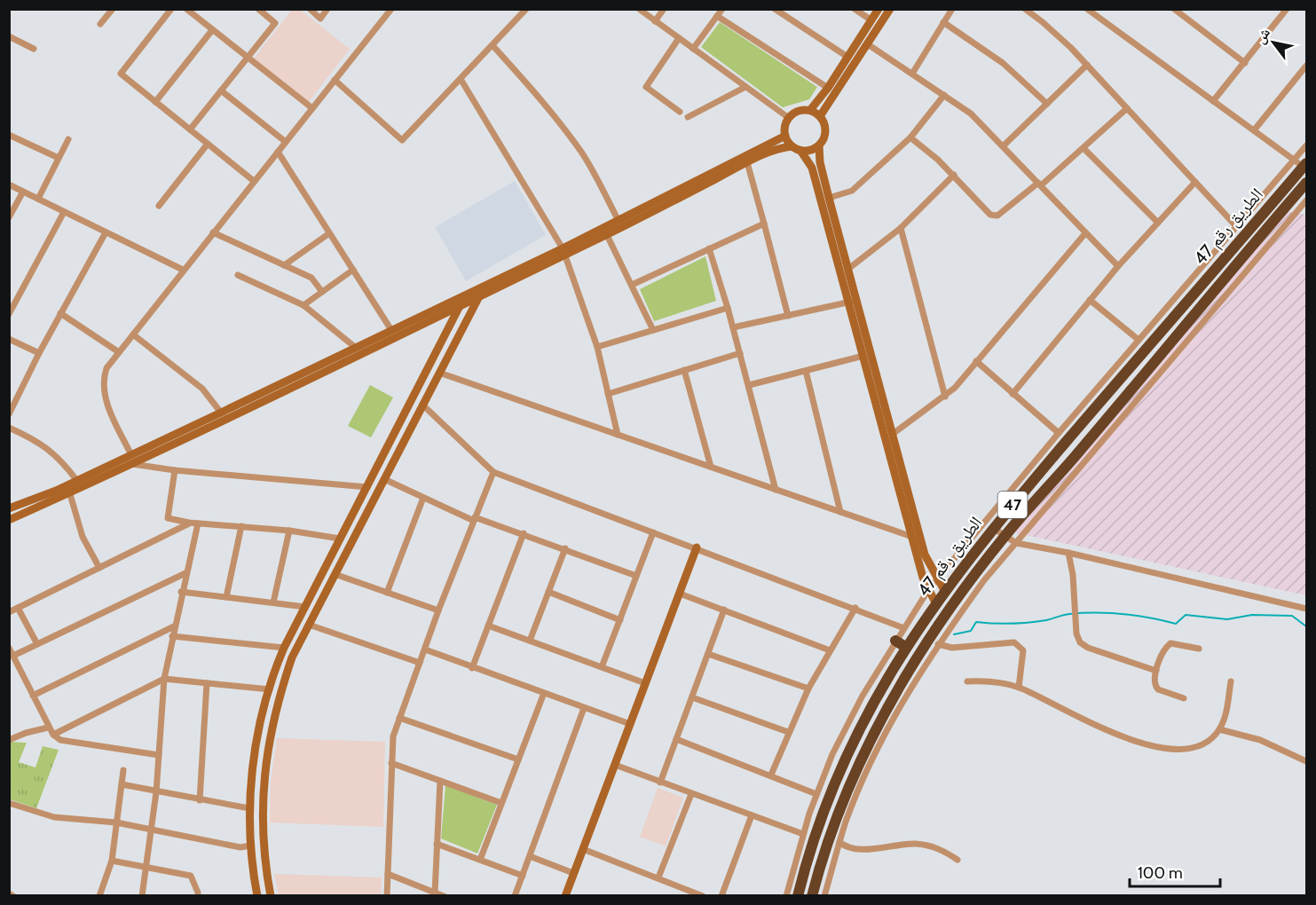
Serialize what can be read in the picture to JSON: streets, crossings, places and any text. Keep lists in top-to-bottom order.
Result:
{
  "streets": {
    "highway": ["الطريق رقم 47", "47"]
  },
  "scale_bar": "100 m",
  "north": "top left"
}
